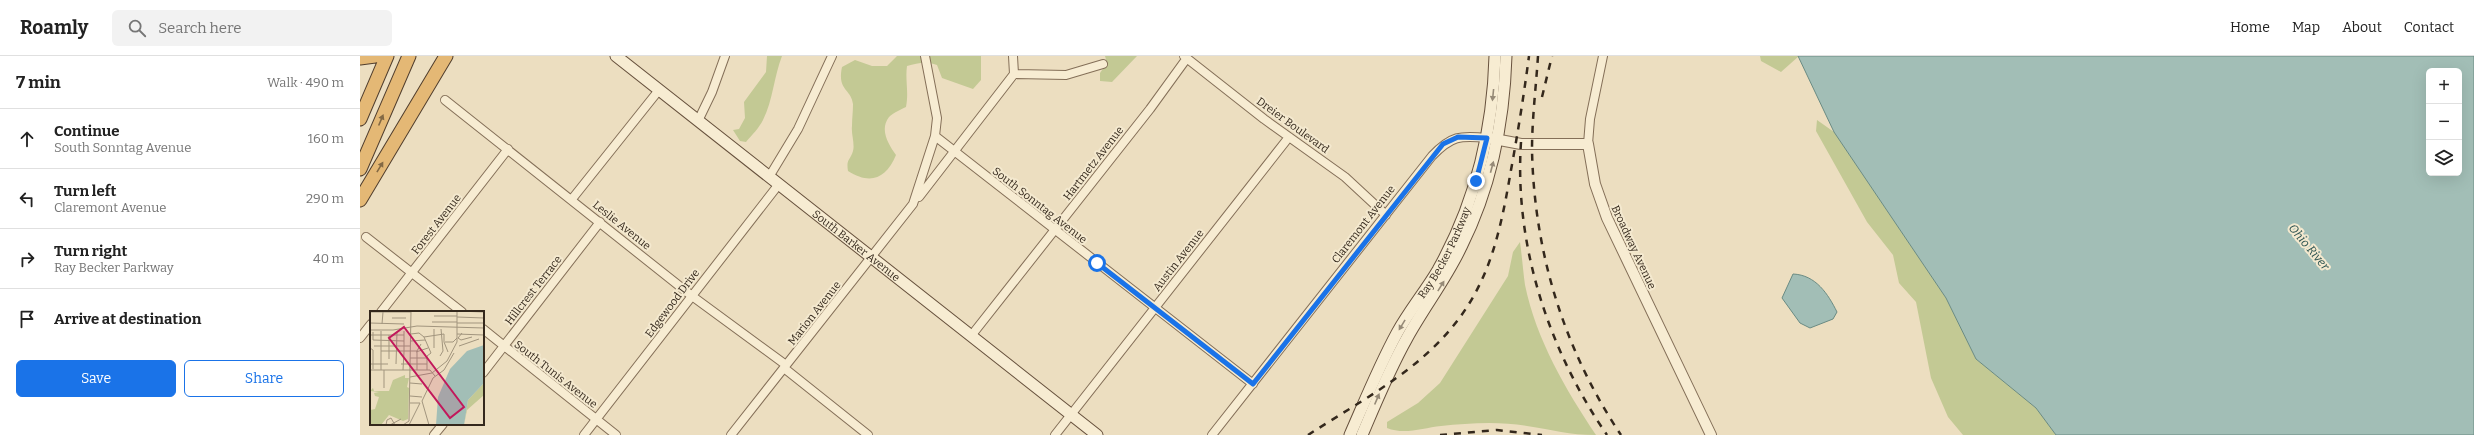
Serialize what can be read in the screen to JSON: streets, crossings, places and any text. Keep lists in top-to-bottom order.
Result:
{
  "streets": {
    "main road": ["South Barker Avenue", "Ray Becker Parkway"],
    "street": [
      "Dreier Boulevard",
      "Hartmetz Avenue",
      "South Sonntag Avenue",
      "Forest Avenue",
      "Claremont Avenue",
      "Leslie Avenue",
      "Broadway Avenue",
      "Austin Avenue",
      "Hillcrest Terrace",
      "Edgewood Drive",
      "Marion Avenue",
      "South Tunis Avenue"
    ]
  },
  "crossings": [
    ["Dreier Boulevard", "Hartmetz Avenue"],
    ["Dreier Boulevard", "Claremont Avenue"],
    ["Dreier Boulevard", "Austin Avenue"],
    ["Hartmetz Avenue", "South Sonntag Avenue"],
    ["Hartmetz Avenue", "South Barker Avenue"],
    ["South Sonntag Avenue", "Claremont Avenue"],
    ["South Sonntag Avenue", "Austin Avenue"],
    ["South Sonntag Avenue", "Marion Avenue"],
    ["Forest Avenue", "Leslie Avenue"],
    ["Claremont Avenue", "Broadway Avenue"],
    ["Claremont Avenue", "Ray Becker Parkway"],
    ["Leslie Avenue", "Hillcrest Terrace"],
    ["Leslie Avenue", "Edgewood Drive"],
    ["Leslie Avenue", "Marion Avenue"],
    ["South Barker Avenue", "Austin Avenue"],
    ["South Barker Avenue", "Edgewood Drive"],
    ["South Barker Avenue", "Marion Avenue"],
    ["Hillcrest Terrace", "South Tunis Avenue"],
    ["Edgewood Drive", "South Tunis Avenue"]
  ],
  "water": ["Ohio River"],
  "page": {
    "header": "Roamly",
    "search": "Search here",
    "nav": [
      "Home",
      "Map",
      "About",
      "Contact"
    ],
    "heading": ["7 min", "Walk · 490 m"],
    "map_buttons": ["+", "−"],
    "list": [
      ["Continue", "South Sonntag Avenue", "160 m"],
      ["Turn left", "Claremont Avenue", "290 m"],
      ["Turn right", "Ray Becker Parkway", "40 m"],
      "Arrive at destination"
    ],
    "buttons": ["Save", "Share"]
  }
}
